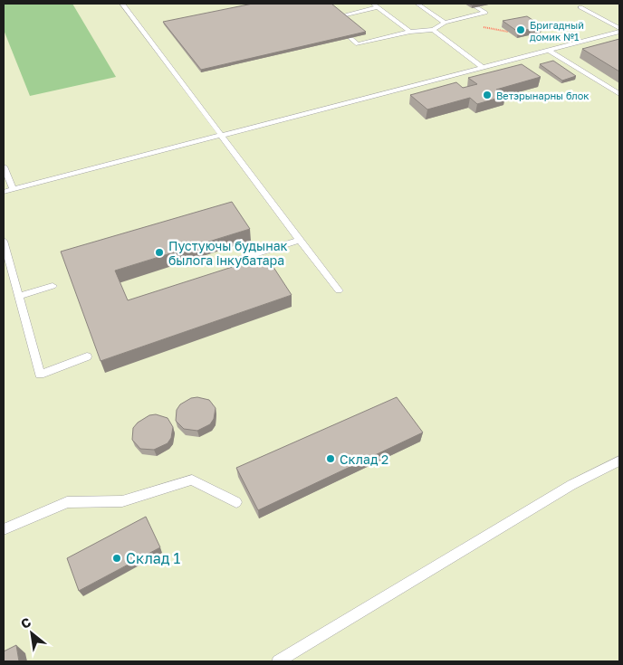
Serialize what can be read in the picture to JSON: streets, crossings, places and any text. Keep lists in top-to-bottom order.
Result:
{
  "places": [
    "Бригадный домик №1",
    "Ветэрынарны блок",
    "Пустуючы будынак былога інкубатара",
    "Склад 2",
    "Склад 1"
  ],
  "north": "top left"
}
